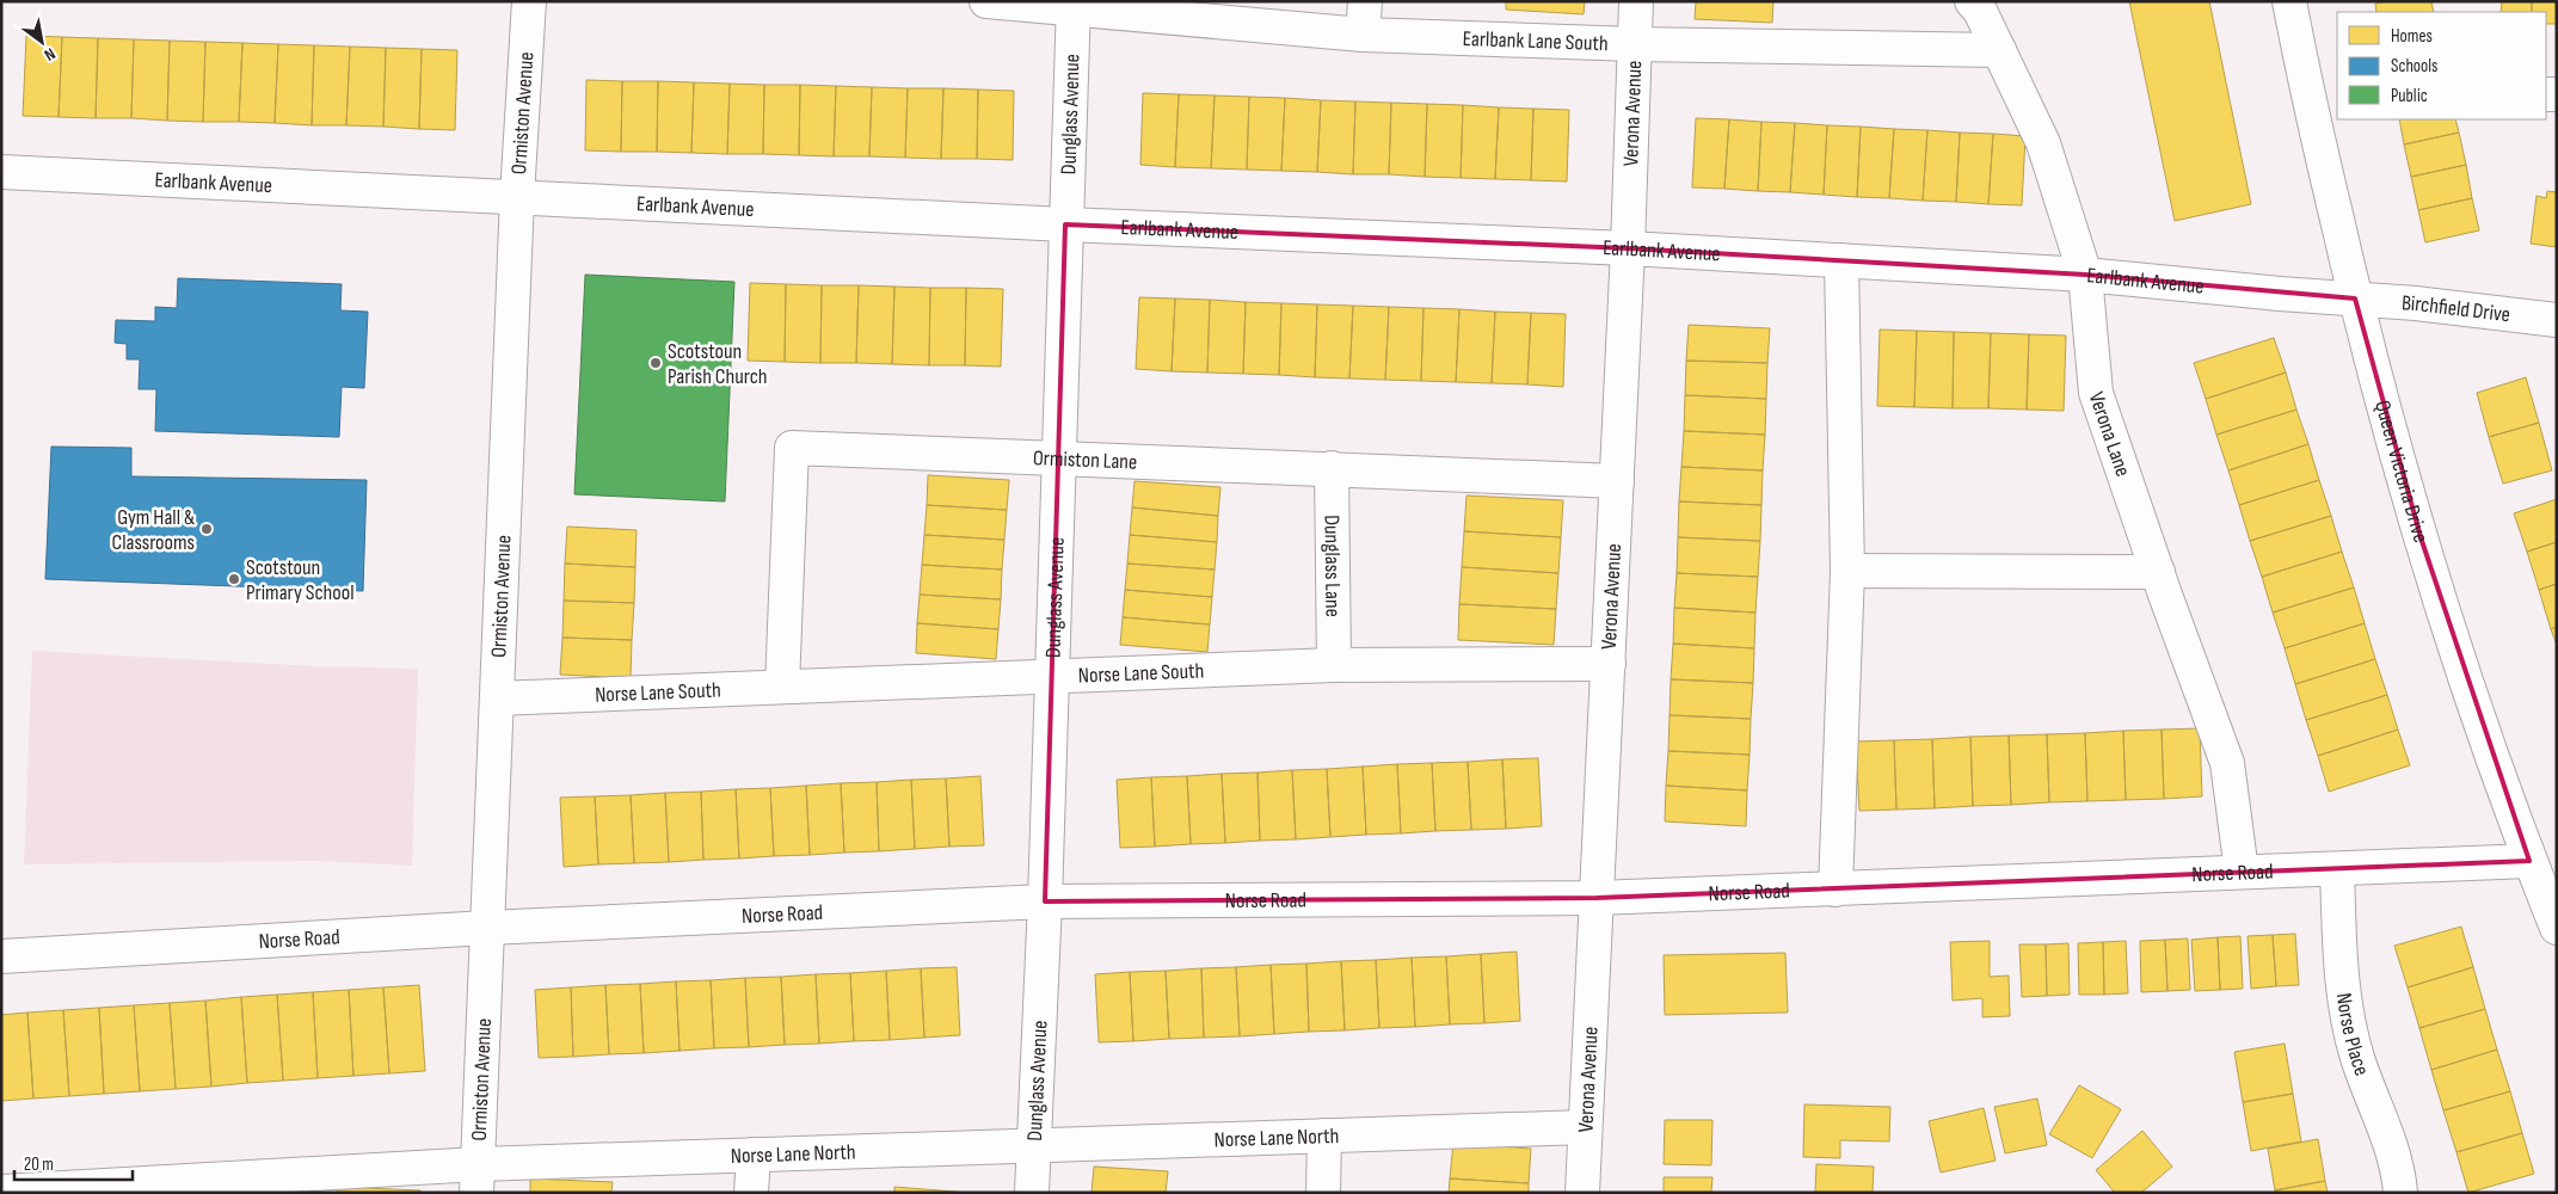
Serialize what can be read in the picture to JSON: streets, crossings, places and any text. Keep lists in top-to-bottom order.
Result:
{
  "streets": {
    "street": [
      "Earlbank Lane South",
      "Ormiston Avenue",
      "Dunglass Avenue",
      "Verona Avenue",
      "Earlbank Avenue",
      "Birchfield Drive",
      "Verona Lane",
      "Ormiston Lane",
      "Queen Victoria Drive",
      "Dunglass Lane",
      "Norse Lane South",
      "Norse Road",
      "Norse Place",
      "Norse Lane North"
    ]
  },
  "crossings": [
    ["Earlbank Lane South", "Dunglass Avenue"],
    ["Earlbank Lane South", "Verona Avenue"],
    ["Earlbank Lane South", "Verona Lane"],
    ["Ormiston Avenue", "Earlbank Avenue"],
    ["Ormiston Avenue", "Norse Lane South"],
    ["Ormiston Avenue", "Norse Road"],
    ["Ormiston Avenue", "Norse Lane North"],
    ["Dunglass Avenue", "Earlbank Avenue"],
    ["Dunglass Avenue", "Ormiston Lane"],
    ["Dunglass Avenue", "Norse Lane South"],
    ["Dunglass Avenue", "Norse Road"],
    ["Dunglass Avenue", "Norse Lane North"],
    ["Verona Avenue", "Earlbank Avenue"],
    ["Verona Avenue", "Ormiston Lane"],
    ["Verona Avenue", "Norse Lane South"],
    ["Verona Avenue", "Norse Road"],
    ["Verona Avenue", "Norse Lane North"],
    ["Earlbank Avenue", "Birchfield Drive"],
    ["Earlbank Avenue", "Verona Lane"],
    ["Earlbank Avenue", "Queen Victoria Drive"],
    ["Birchfield Drive", "Queen Victoria Drive"],
    ["Verona Lane", "Norse Road"],
    ["Ormiston Lane", "Dunglass Lane"],
    ["Ormiston Lane", "Norse Lane South"],
    ["Queen Victoria Drive", "Norse Road"],
    ["Dunglass Lane", "Norse Lane South"],
    ["Norse Road", "Norse Place"]
  ],
  "places": ["Scotstoun Parish Church", "Gym Hall & Classrooms", "Scotstoun Primary School"],
  "legend": ["Homes", "Schools", "Public"],
  "scale_bar": "20 m",
  "north": "bottom right"
}
